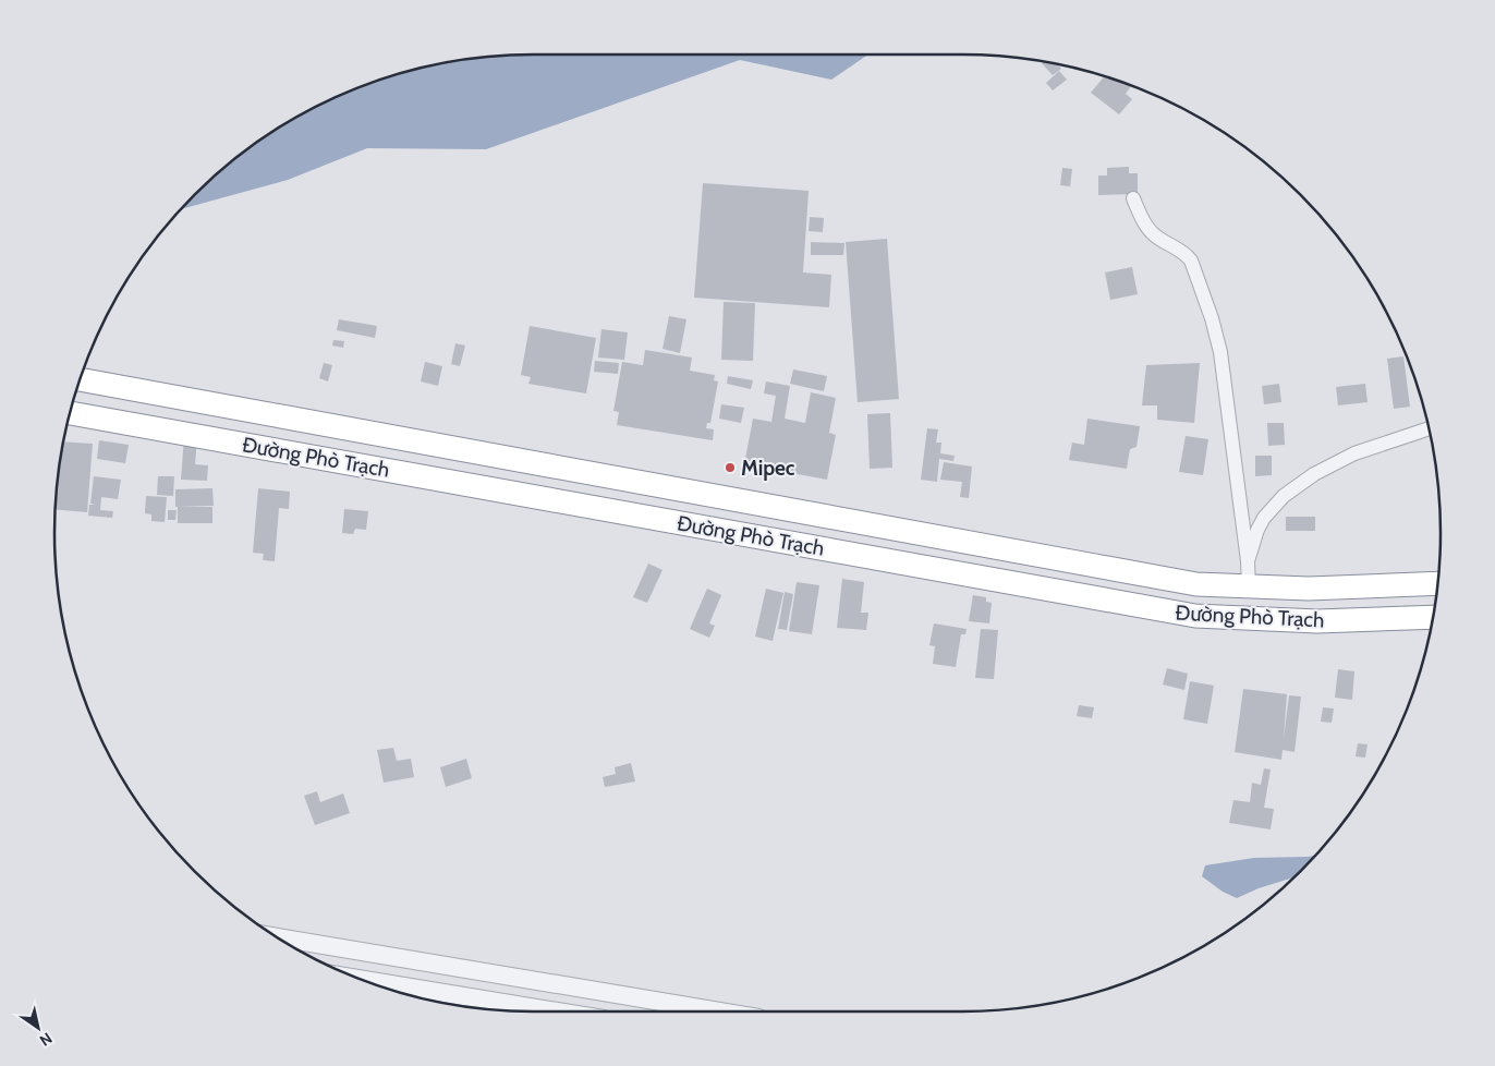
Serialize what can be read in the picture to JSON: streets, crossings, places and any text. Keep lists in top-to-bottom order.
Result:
{
  "streets": {
    "highway": ["Đường Phò Trạch"]
  },
  "places": ["Mipec"],
  "north": "bottom right"
}
